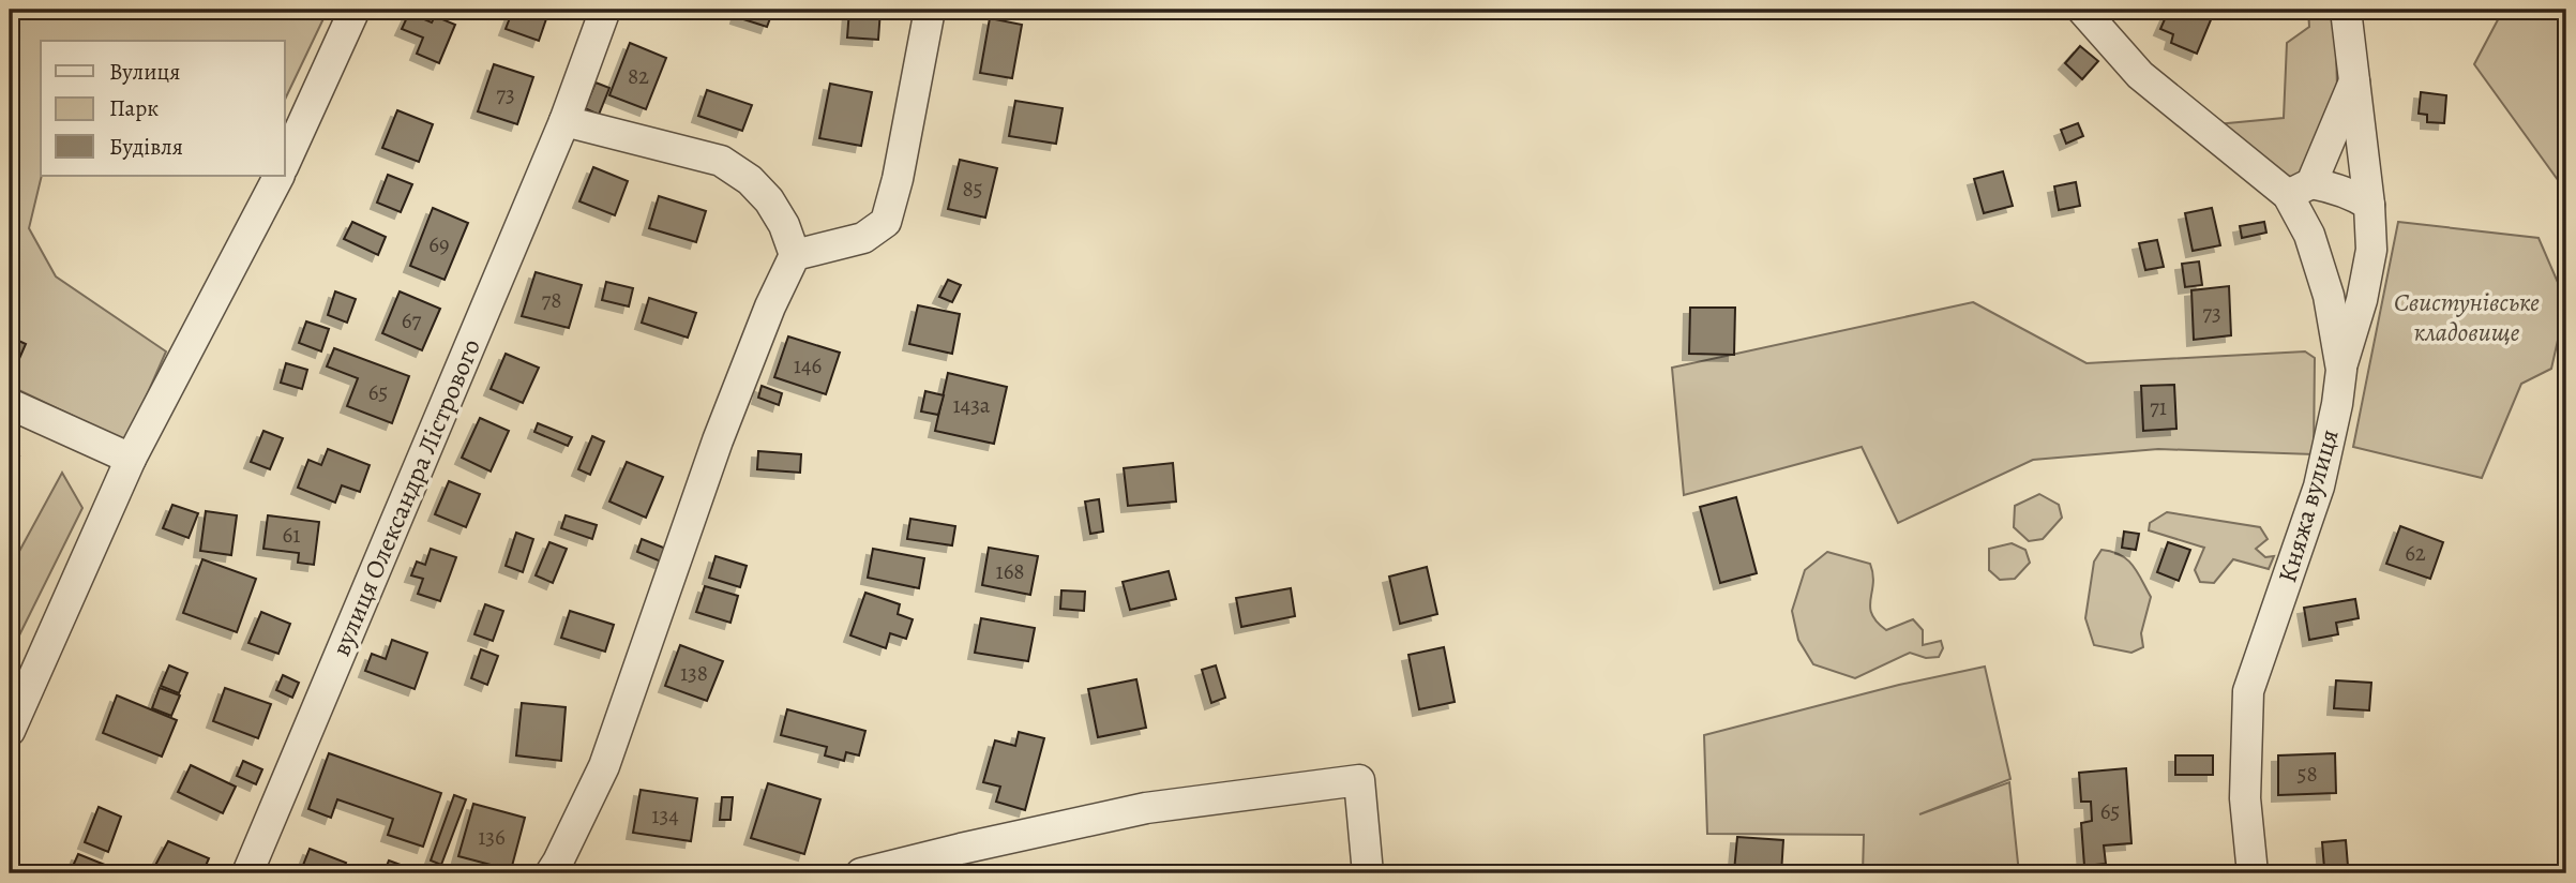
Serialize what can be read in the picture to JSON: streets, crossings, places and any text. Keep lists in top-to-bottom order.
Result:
{
  "streets": {
    "street": ["вулиця Олександра Лістрового", "Княжа вулиця"]
  },
  "parks": ["Свистунівське кладовище"],
  "house_numbers": [
    "82",
    "73",
    "85",
    "69",
    "78",
    "73",
    "67",
    "146",
    "65",
    "143а",
    "71",
    "61",
    "62",
    "168",
    "138",
    "58",
    "65",
    "134",
    "136"
  ],
  "legend": ["Вулиця", "Парк", "Будівля"]
}
